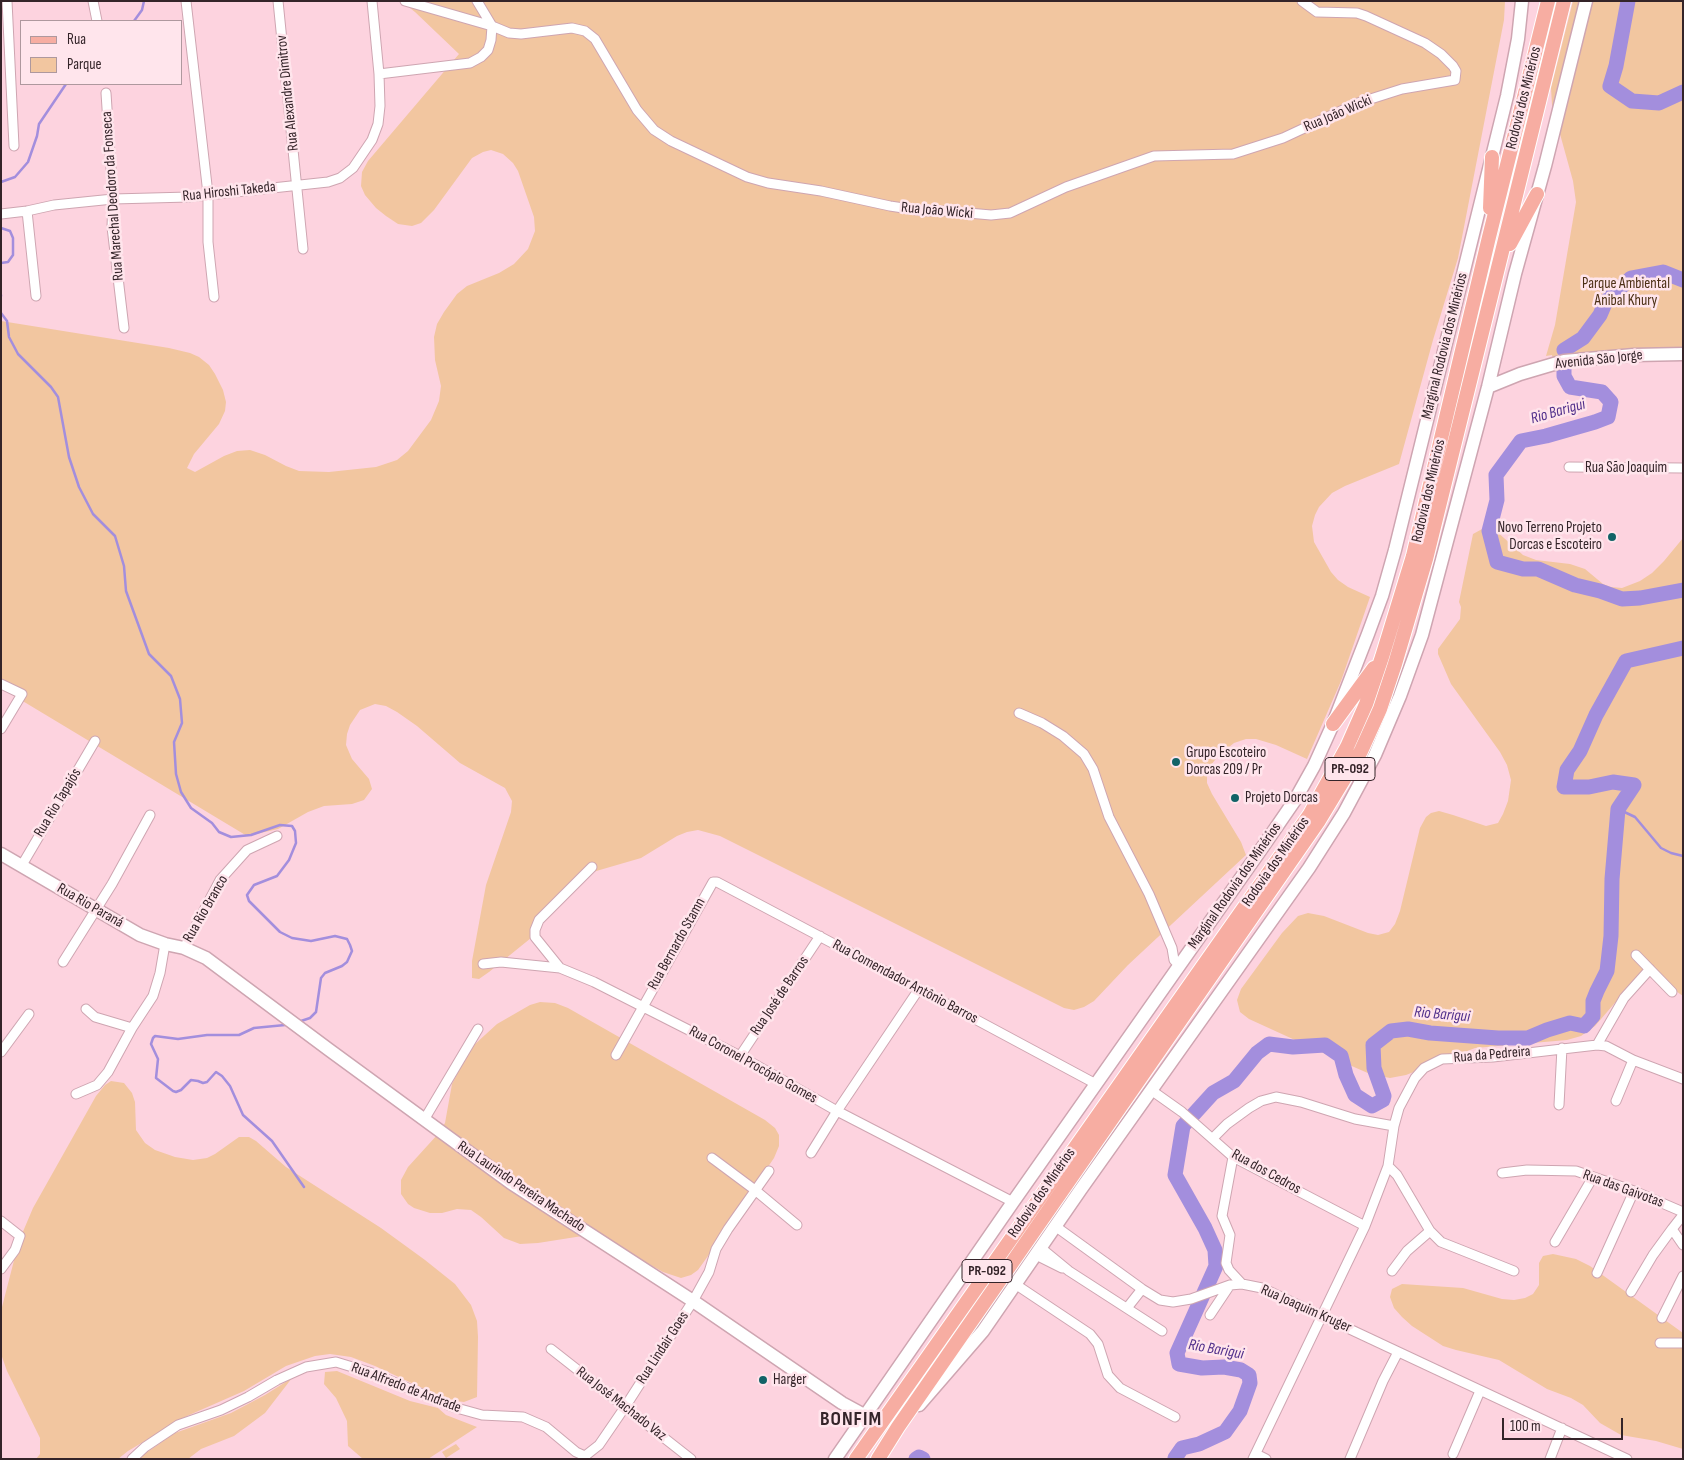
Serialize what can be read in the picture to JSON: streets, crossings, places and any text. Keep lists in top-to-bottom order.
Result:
{
  "streets": {
    "main road": [
      "Rodovia dos Minérios",
      "Marginal Rodovia dos Minérios",
      "Avenida São Jorge",
      "PR-092",
      "Rua Rio Paraná",
      "Rua Laurindo Pereira Machado"
    ],
    "street": [
      "Rua Alexandre Dimitrov",
      "Rua João Wicki",
      "Rua Hiroshi Takeda",
      "Rua Marechal Deodoro da Fonseca",
      "Rua São Joaquim",
      "Rua Rio Tapajós",
      "Rua Rio Branco",
      "Rua Bernardo Stamn",
      "Rua Comendador Antônio Barros",
      "Rua José de Barros",
      "Rua da Pedreira",
      "Rua Coronel Procópio Gomes",
      "Rua dos Cedros",
      "Rua das Gaivotas",
      "Rua Joaquim Kruger",
      "Rua Lindair Goes",
      "Rua Alfredo de Andrade",
      "Rua José Machado Vaz"
    ]
  },
  "crossings": [
    ["Rua Alexandre Dimitrov", "Rua Hiroshi Takeda"],
    ["Rua Hiroshi Takeda", "Rua Marechal Deodoro da Fonseca"],
    ["Marginal Rodovia dos Minérios", "Rua Comendador Antônio Barros"],
    ["Marginal Rodovia dos Minérios", "Rua Coronel Procópio Gomes"],
    ["Marginal Rodovia dos Minérios", "Rua Laurindo Pereira Machado"],
    ["Rua Rio Tapajós", "Rua Rio Paraná"],
    ["Rua Rio Paraná", "Rua Rio Branco"],
    ["Rua Rio Paraná", "Rua Laurindo Pereira Machado"],
    ["Rua Rio Branco", "Rua Laurindo Pereira Machado"],
    ["Rua Bernardo Stamn", "Rua Comendador Antônio Barros"],
    ["Rua Bernardo Stamn", "Rua Coronel Procópio Gomes"],
    ["Rua Comendador Antônio Barros", "Rua José de Barros"],
    ["Rua José de Barros", "Rua Coronel Procópio Gomes"],
    ["Rua da Pedreira", "Rua dos Cedros"],
    ["Rua da Pedreira", "Rua Joaquim Kruger"],
    ["Rua Laurindo Pereira Machado", "Rua Lindair Goes"],
    ["Rua Lindair Goes", "Rua Alfredo de Andrade"],
    ["Rua Lindair Goes", "Rua José Machado Vaz"]
  ],
  "districts": ["BONFIM"],
  "water": ["Rio Barigui"],
  "parks": ["Parque Ambiental Anibal Khury"],
  "places": [
    "Novo Terreno Projeto Dorcas e Escoteiro",
    "Grupo Escoteiro Dorcas 209 / Pr",
    "Projeto Dorcas",
    "Harger"
  ],
  "legend": ["Rua", "Parque"],
  "scale_bar": "100 m"
}
